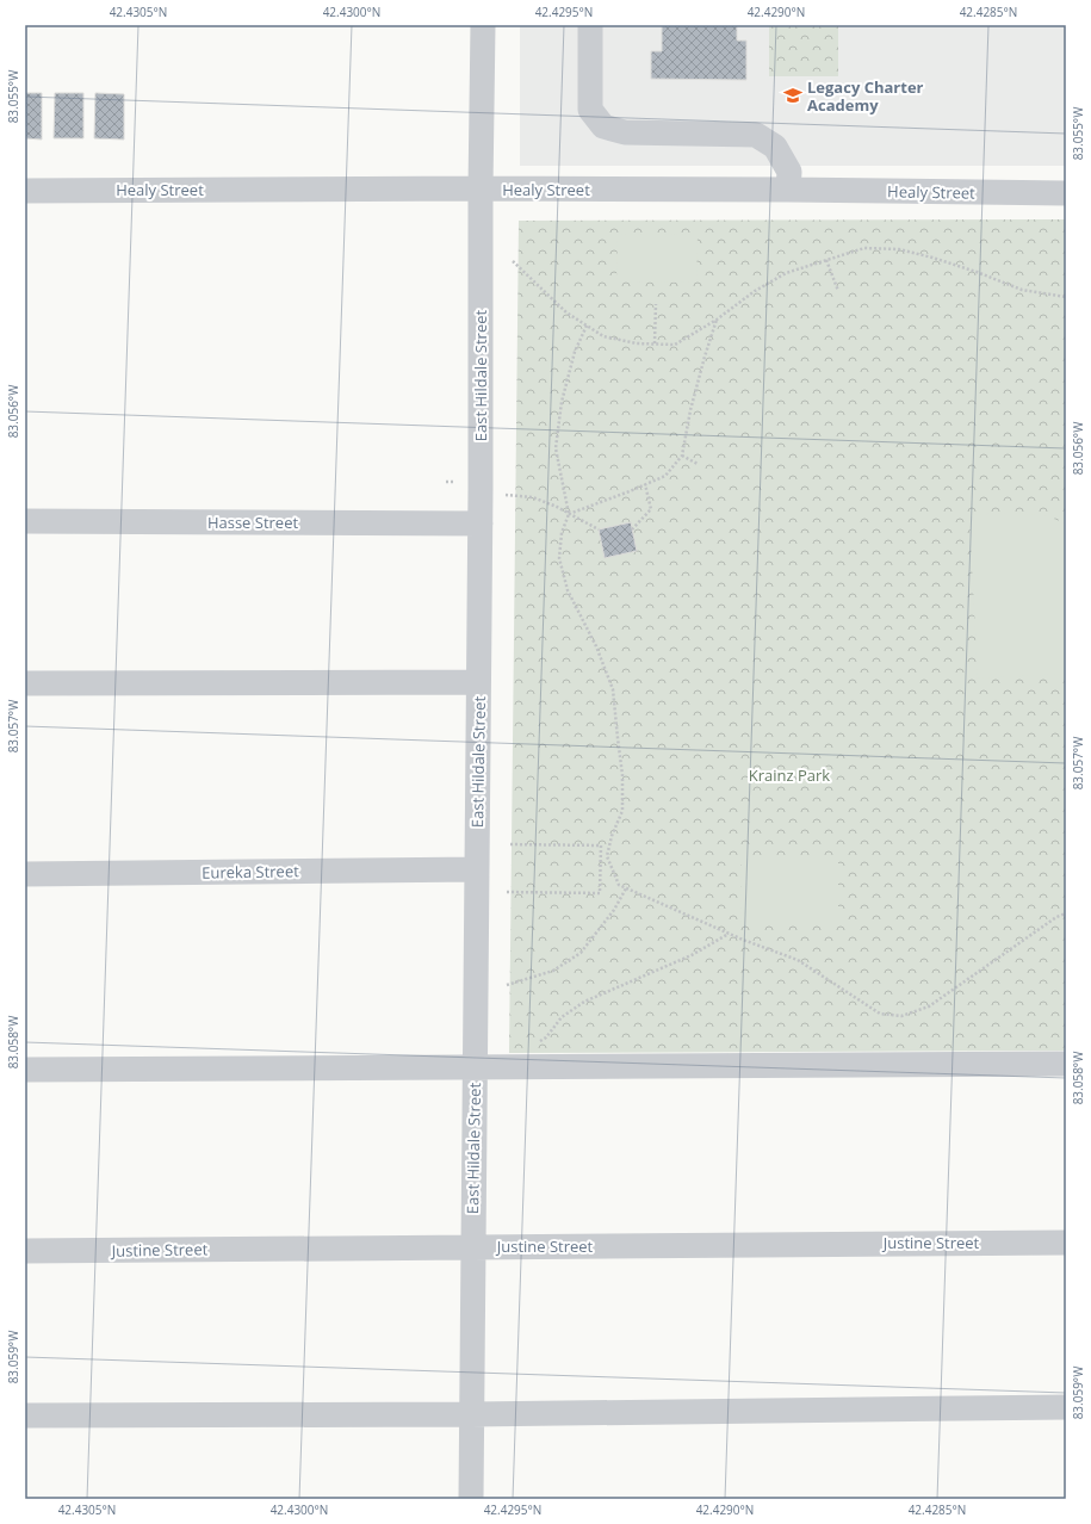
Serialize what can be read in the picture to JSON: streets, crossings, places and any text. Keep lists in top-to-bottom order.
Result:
{
  "streets": {
    "street": [
      "Healy Street",
      "East Hildale Street",
      "Hasse Street",
      "Eureka Street",
      "Justine Street"
    ]
  },
  "crossings": [
    ["Healy Street", "East Hildale Street"],
    ["East Hildale Street", "Hasse Street"],
    ["East Hildale Street", "Eureka Street"],
    ["East Hildale Street", "Justine Street"]
  ],
  "parks": ["Krainz Park"],
  "places": {
    "school or university": ["Legacy Charter Academy"]
  },
  "coordinates": [
    "42.4305°N",
    "42.4300°N",
    "42.4295°N",
    "42.4290°N",
    "42.4285°N",
    "83.055°W",
    "83.056°W",
    "83.057°W",
    "83.058°W",
    "83.059°W"
  ]
}
